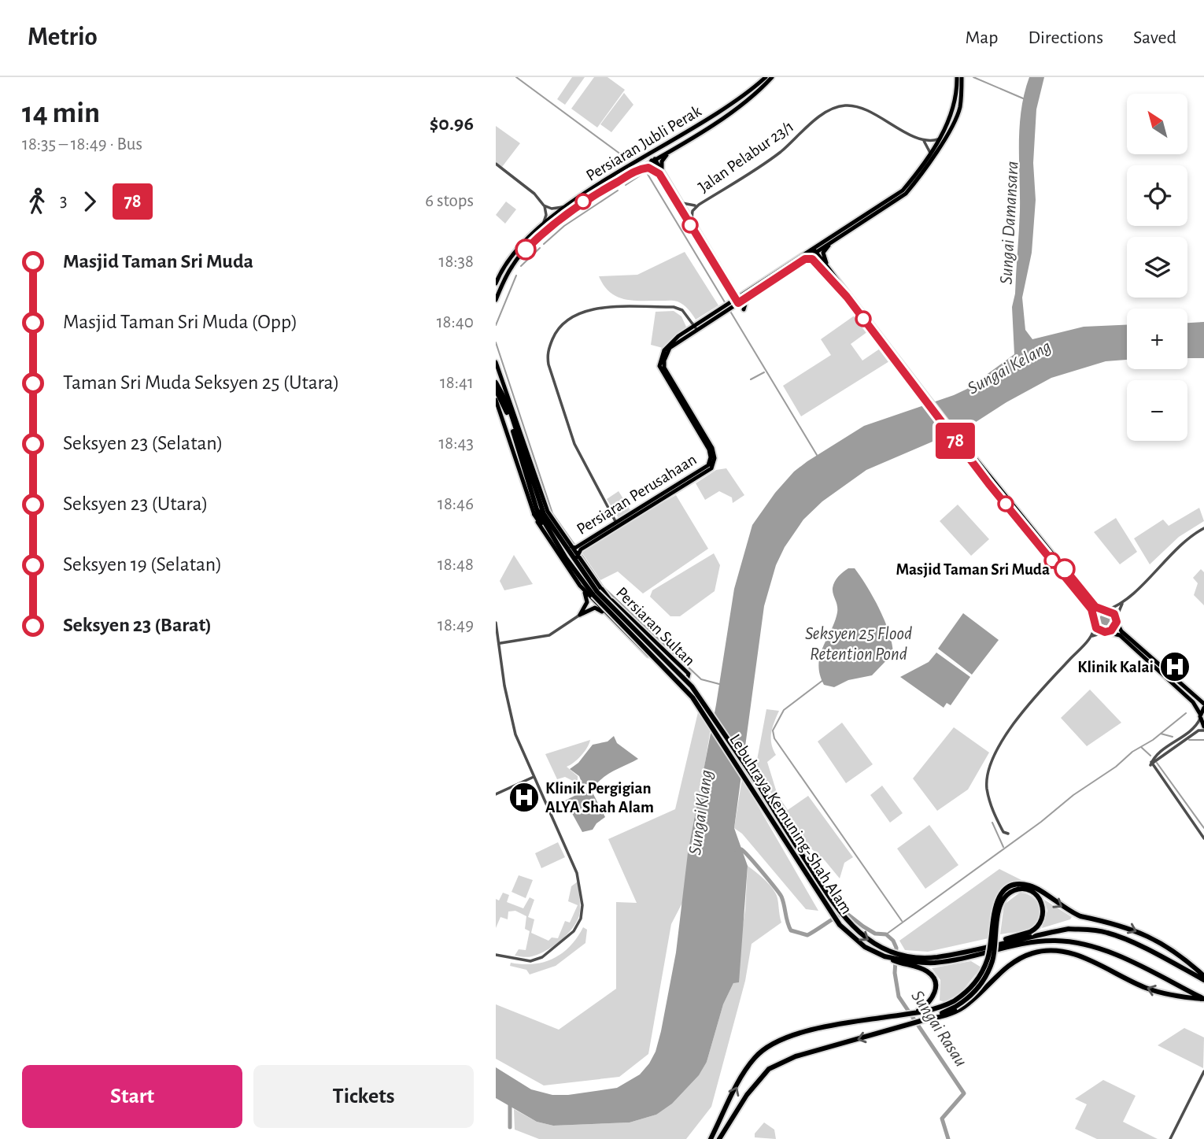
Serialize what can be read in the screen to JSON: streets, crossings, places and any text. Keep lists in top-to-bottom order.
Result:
{
  "streets": {
    "highway": ["Lebuhraya Kemuning-Shah Alam"],
    "main road": ["Persiaran Jubli Perak", "Persiaran Perusahaan", "Persiaran Sultan"],
    "street": ["Jalan Pelabur 23/1"]
  },
  "crossings": [
    ["Persiaran Perusahaan", "Persiaran Sultan"],
    ["Persiaran Sultan", "Lebuhraya Kemuning-Shah Alam"]
  ],
  "water": [
    "Sungai Damansara",
    "Sungai Kelang",
    "Seksyen 25 Flood Retention Pond",
    "Sungai Klang",
    "Sungai Rasau"
  ],
  "places": {
    "other": ["Masjid Taman Sri Muda"],
    "hospital": ["Klinik Kalai", "Klinik Pergigian ALYA Shah Alam"]
  },
  "lines": ["bus line 78"],
  "north": "top left",
  "page": {
    "header": "Metrio",
    "nav": ["Map", "Directions", "Saved"],
    "heading": ["14 min", "18:35 – 18:49 · Bus", "$0.96"],
    "on_map": "78",
    "map_buttons": ["+", "−"],
    "legs": ["3", "78", "6 stops"],
    "list": [
      {
        "name": "Masjid Taman Sri Muda",
        "value": "18:38"
      },
      {
        "name": "Masjid Taman Sri Muda (Opp)",
        "value": "18:40"
      },
      {
        "name": "Taman Sri Muda Seksyen 25 (Utara)",
        "value": "18:41"
      },
      {
        "name": "Seksyen 23 (Selatan)",
        "value": "18:43"
      },
      {
        "name": "Seksyen 23 (Utara)",
        "value": "18:46"
      },
      {
        "name": "Seksyen 19 (Selatan)",
        "value": "18:48"
      },
      {
        "name": "Seksyen 23 (Barat)",
        "value": "18:49"
      }
    ],
    "buttons": ["Start", "Tickets"]
  }
}
